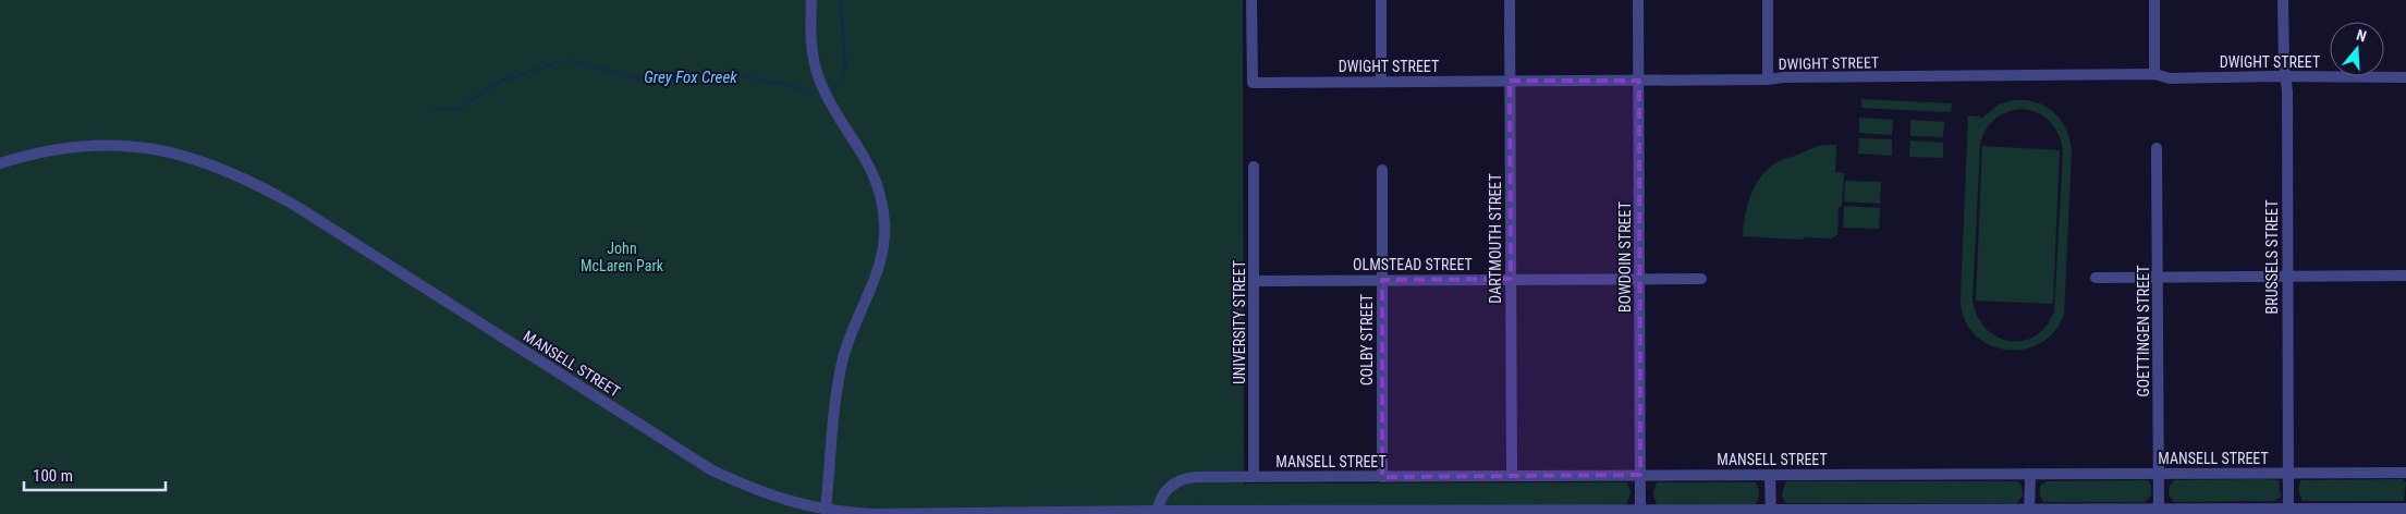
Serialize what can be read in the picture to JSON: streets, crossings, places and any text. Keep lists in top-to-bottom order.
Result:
{
  "streets": {
    "street": [
      "DWIGHT STREET",
      "DARTMOUTH STREET",
      "BOWDOIN STREET",
      "BRUSSELS STREET",
      "OLMSTEAD STREET",
      "UNIVERSITY STREET",
      "GOETTINGEN STREET",
      "COLBY STREET",
      "MANSELL STREET"
    ]
  },
  "crossings": [
    ["DWIGHT STREET", "DARTMOUTH STREET"],
    ["DWIGHT STREET", "BOWDOIN STREET"],
    ["DWIGHT STREET", "BRUSSELS STREET"],
    ["DARTMOUTH STREET", "OLMSTEAD STREET"],
    ["DARTMOUTH STREET", "MANSELL STREET"],
    ["BOWDOIN STREET", "OLMSTEAD STREET"],
    ["BOWDOIN STREET", "MANSELL STREET"],
    ["BRUSSELS STREET", "MANSELL STREET"],
    ["OLMSTEAD STREET", "UNIVERSITY STREET"],
    ["OLMSTEAD STREET", "COLBY STREET"],
    ["UNIVERSITY STREET", "MANSELL STREET"],
    ["GOETTINGEN STREET", "MANSELL STREET"],
    ["COLBY STREET", "MANSELL STREET"]
  ],
  "water": ["Grey Fox Creek"],
  "parks": ["John McLaren Park"],
  "scale_bar": "100 m",
  "north": "top"
}
